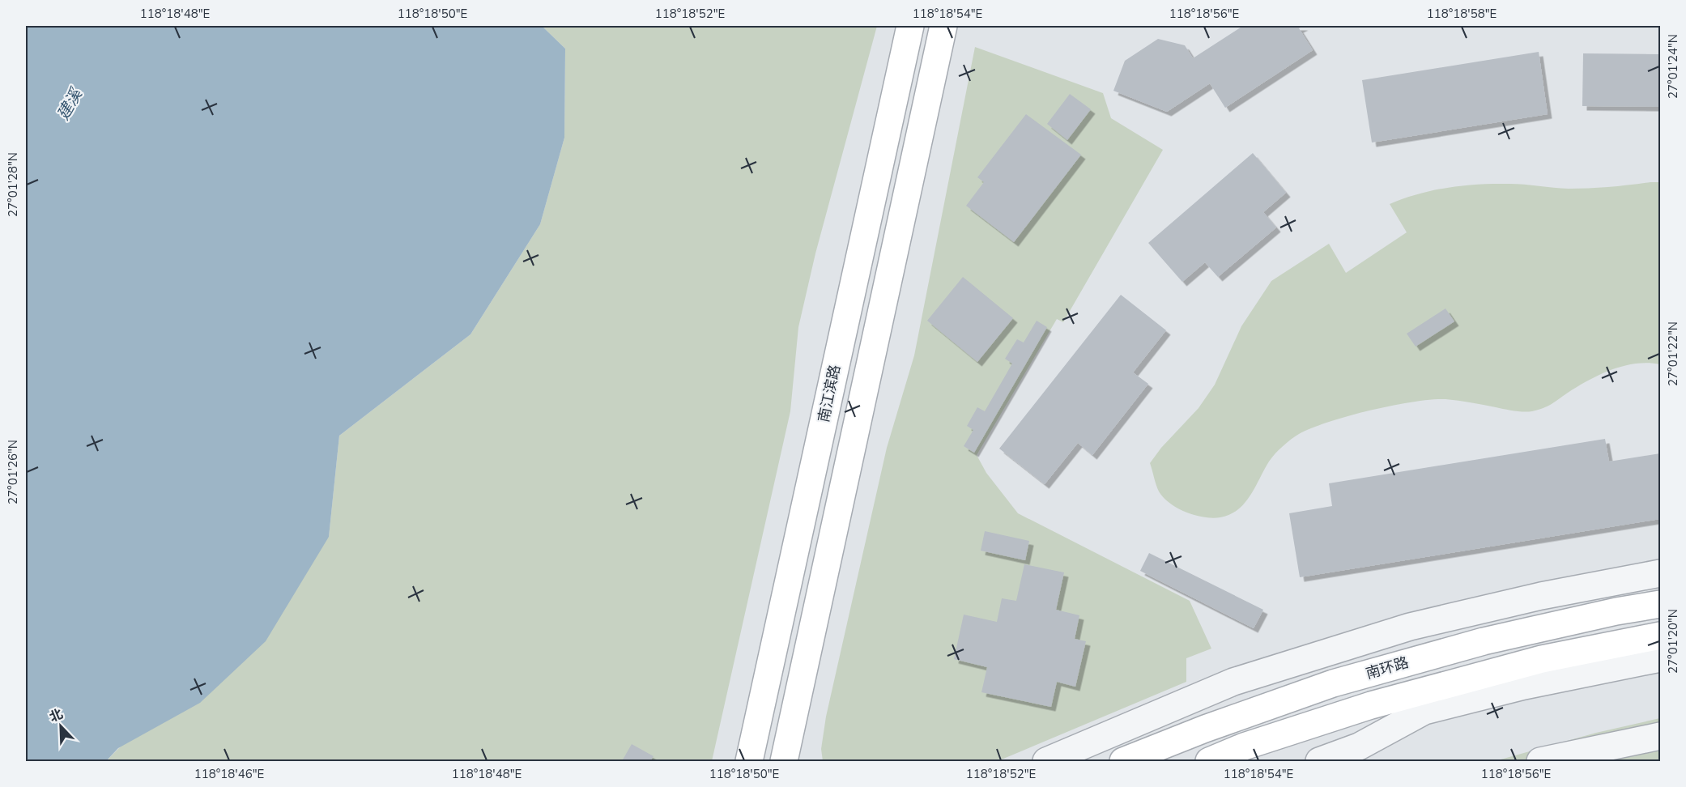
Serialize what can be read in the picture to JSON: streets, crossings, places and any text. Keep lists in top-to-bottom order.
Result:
{
  "streets": {
    "main road": ["南江滨路", "南环路"]
  },
  "water": ["建溪"],
  "north": "top left",
  "coordinates": [
    "118°18'48\"E",
    "118°18'50\"E",
    "118°18'52\"E",
    "118°18'54\"E",
    "118°18'56\"E",
    "118°18'58\"E",
    "27°01'24\"N",
    "27°01'28\"N",
    "27°01'22\"N",
    "27°01'26\"N",
    "27°01'20\"N",
    "118°18'46\"E"
  ]
}
